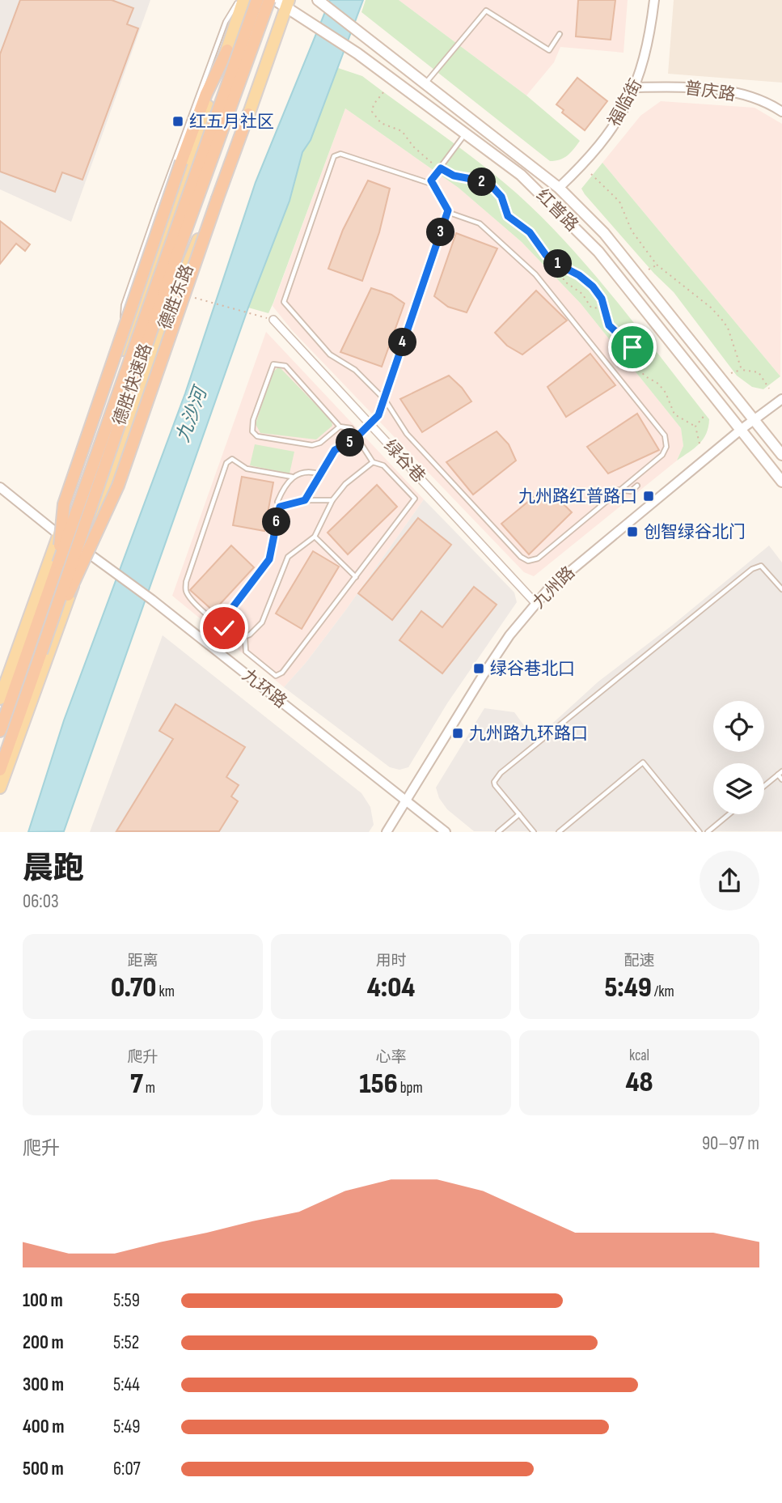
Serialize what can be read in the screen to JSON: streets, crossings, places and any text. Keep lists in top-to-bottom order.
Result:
{
  "streets": {
    "highway": ["德胜快速路"],
    "main road": ["红普路", "德胜东路"],
    "street": [
      "普庆路",
      "福临街",
      "绿谷巷",
      "九州路",
      "九环路"
    ]
  },
  "crossings": [
    ["普庆路", "福临街"],
    ["福临街", "红普路"],
    ["红普路", "德胜东路"],
    ["红普路", "九州路"],
    ["德胜东路", "九环路"],
    ["绿谷巷", "九州路"],
    ["九州路", "九环路"]
  ],
  "water": ["九沙河"],
  "places": {
    "transit": [
      "红五月社区",
      "九州路红普路口",
      "创智绿谷北门",
      "绿谷巷北口",
      "九州路九环路口"
    ]
  },
  "page": {
    "pins": [
      "2",
      "3",
      "1",
      "4",
      "5",
      "6"
    ],
    "heading": ["晨跑", "06:03"],
    "stats": [
      ["距离", "0.70 km"],
      ["用时", "4:04"],
      ["配速", "5:49 /km"],
      ["爬升", "7 m"],
      ["心率", "156 bpm"],
      ["kcal", "48"]
    ],
    "chart": ["爬升", "90–97 m"],
    "list": [
      {
        "name": "100 m",
        "note": "5:59"
      },
      {
        "name": "200 m",
        "note": "5:52"
      },
      {
        "name": "300 m",
        "note": "5:44"
      },
      {
        "name": "400 m",
        "note": "5:49"
      },
      {
        "name": "500 m",
        "note": "6:07"
      }
    ]
  }
}
